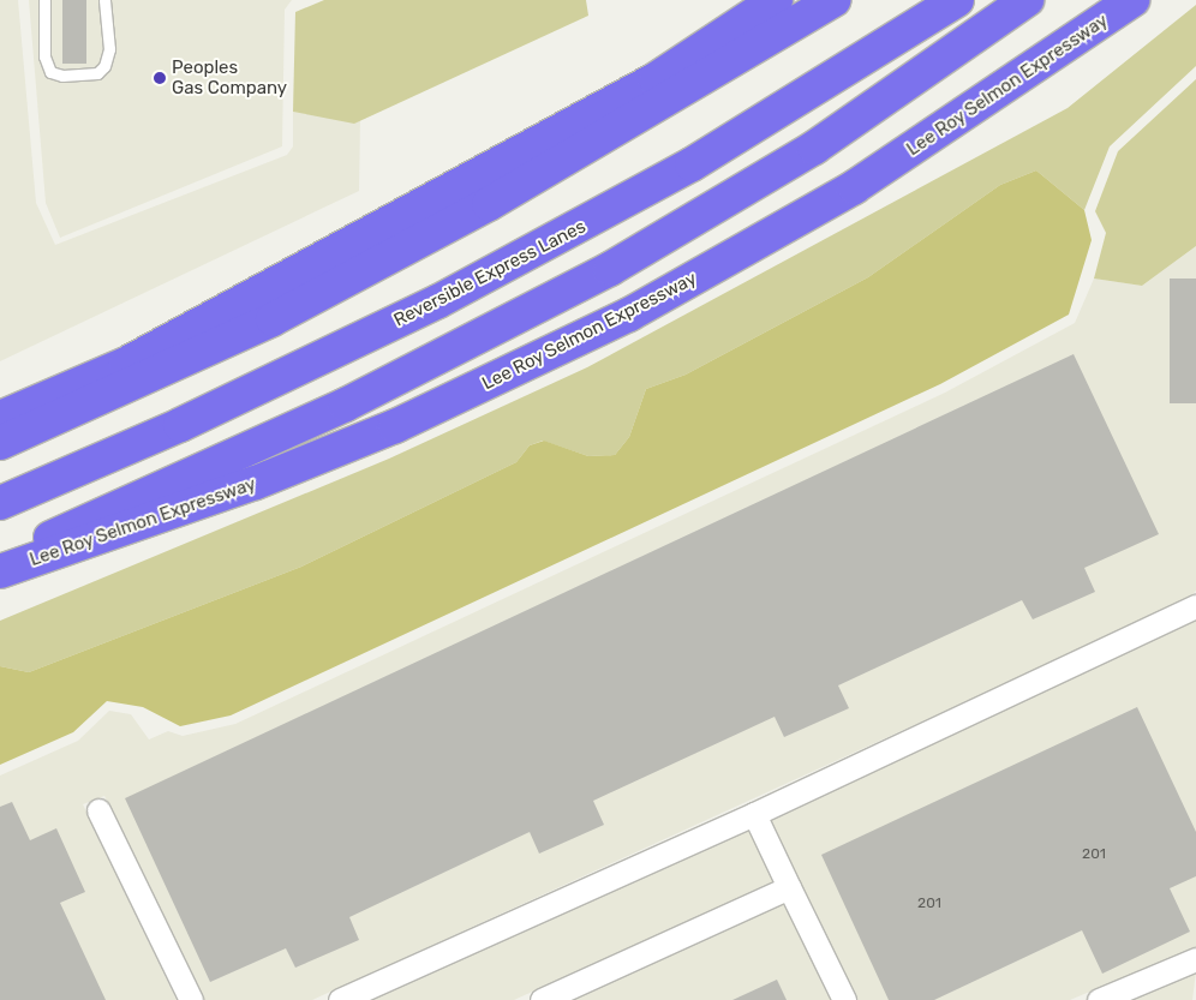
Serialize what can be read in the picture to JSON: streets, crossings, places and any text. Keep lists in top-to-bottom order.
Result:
{
  "streets": {
    "highway": ["Lee Roy Selmon Expressway", "Reversible Express Lanes"]
  },
  "places": ["Peoples Gas Company"],
  "house_numbers": ["201", "201"]
}
